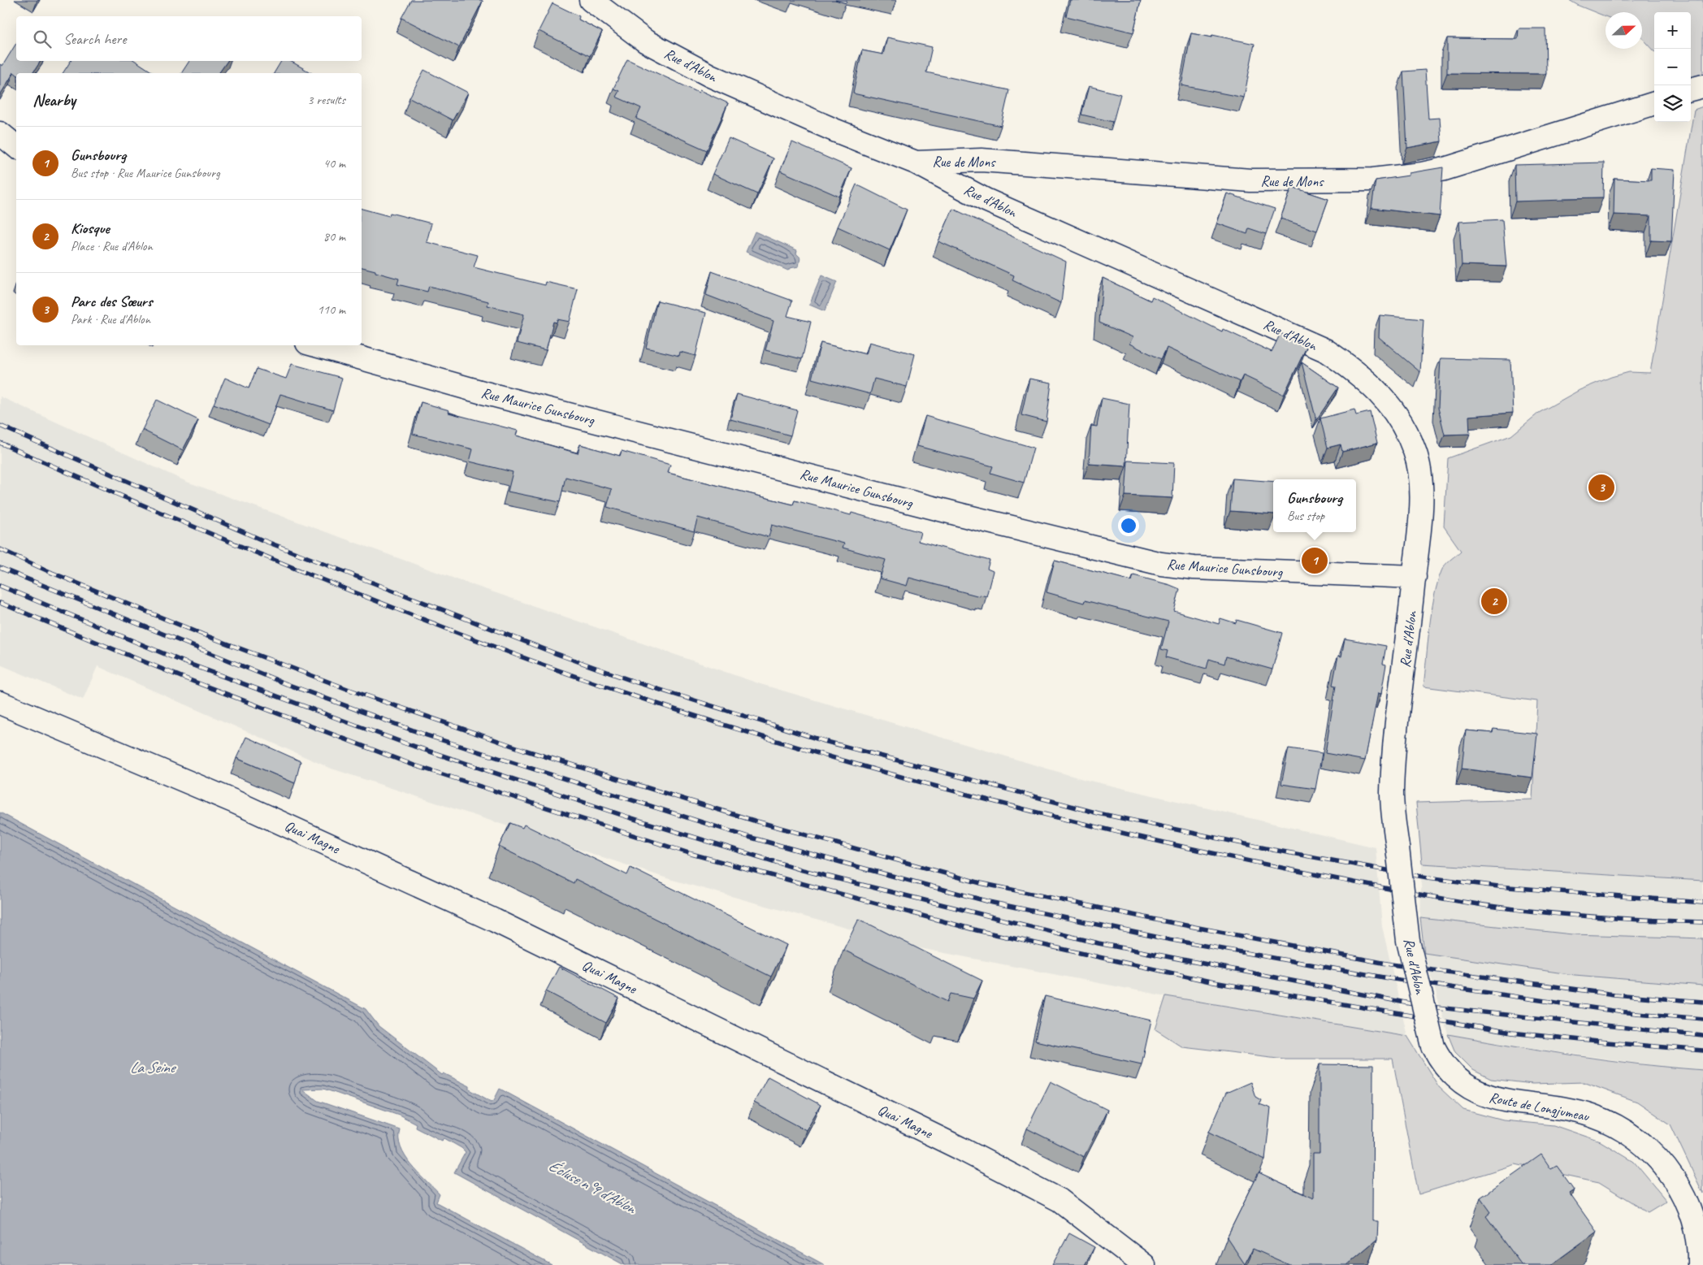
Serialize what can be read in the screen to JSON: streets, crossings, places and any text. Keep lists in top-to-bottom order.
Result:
{
  "streets": {
    "street": [
      "Rue d'Ablon",
      "Rue de Mons",
      "Rue Maurice Gunsbourg",
      "Quai Magne",
      "Route de Longjumeau"
    ]
  },
  "crossings": [
    ["Rue d'Ablon", "Rue de Mons"],
    ["Rue d'Ablon", "Rue Maurice Gunsbourg"],
    ["Rue d'Ablon", "Route de Longjumeau"]
  ],
  "water": ["La Seine", "Écluse n°9 d'Ablon"],
  "north": "right",
  "page": {
    "map_buttons": ["+", "−"],
    "search": "Search here",
    "heading": ["Nearby", "3 results"],
    "list": [
      {
        "mark": "1",
        "name": "Gunsbourg",
        "note": "Bus stop · Rue Maurice Gunsbourg",
        "value": "40 m"
      },
      {
        "mark": "2",
        "name": "Kiosque",
        "note": "Place · Rue d'Ablon",
        "value": "80 m"
      },
      {
        "mark": "3",
        "name": "Parc des Sœurs",
        "note": "Park · Rue d'Ablon",
        "value": "110 m"
      }
    ],
    "pins": ["3", "1", "2"],
    "popup": ["Gunsbourg", "Bus stop"]
  }
}
